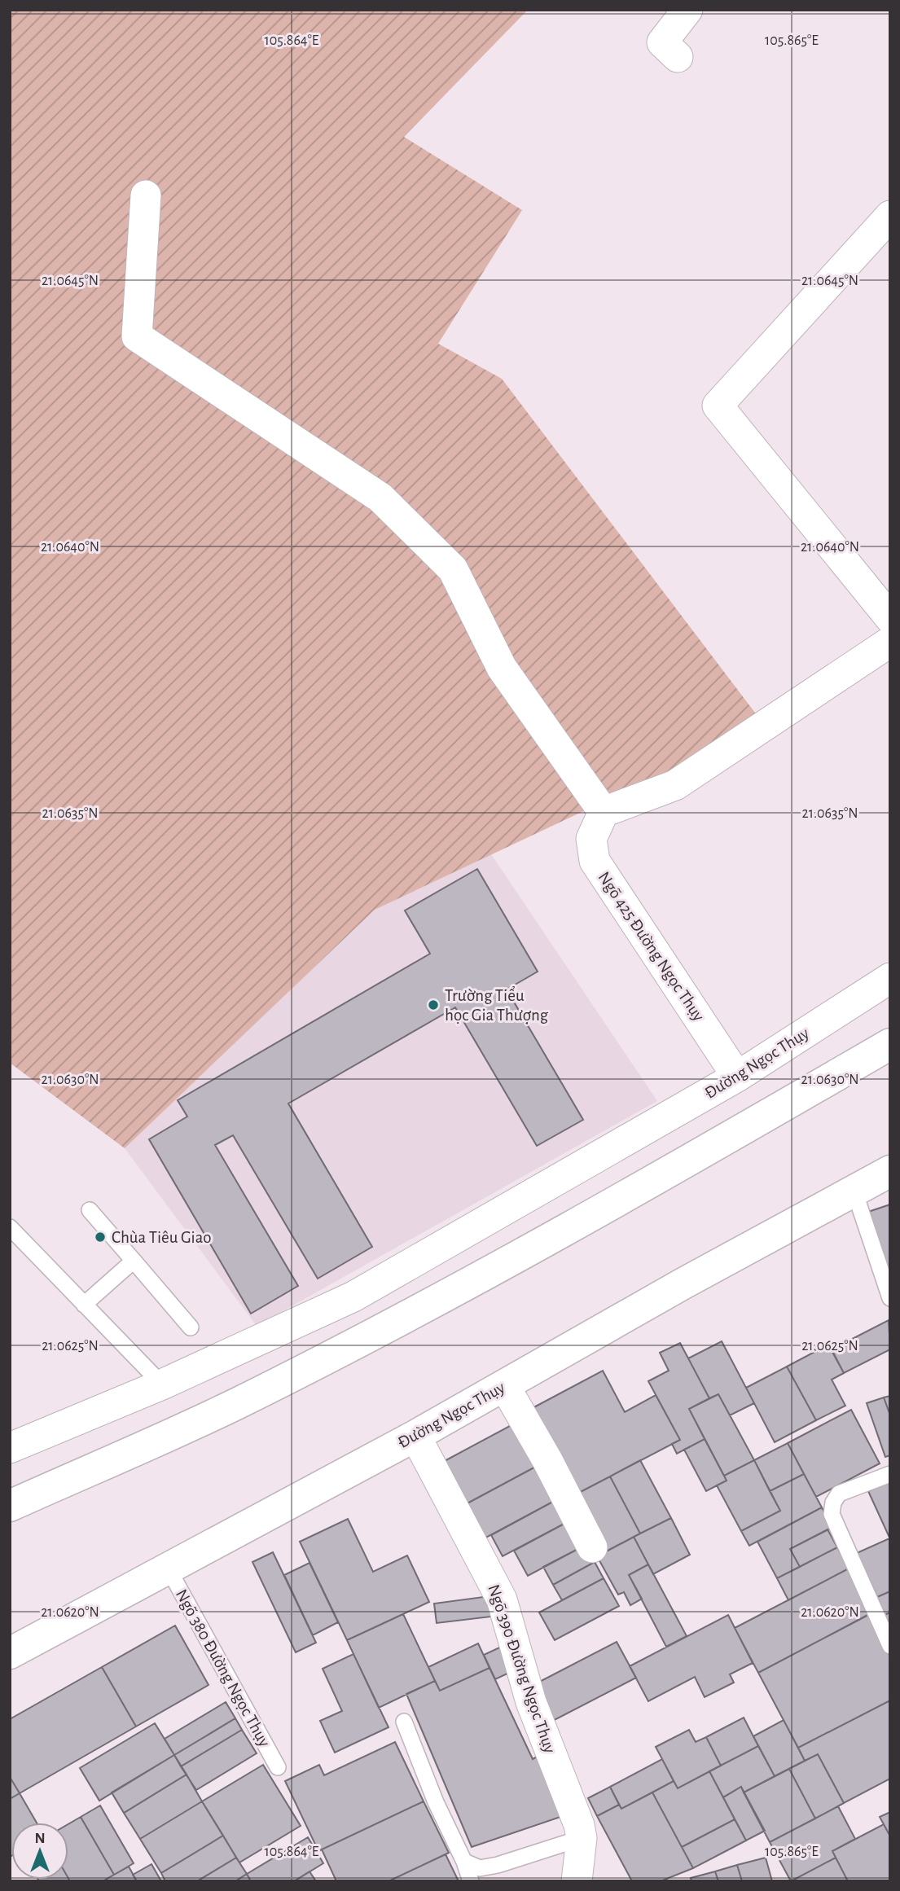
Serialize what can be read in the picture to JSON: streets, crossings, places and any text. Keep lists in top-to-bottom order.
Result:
{
  "streets": {
    "street": ["Ngõ 425 Đường Ngọc Thụy", "Đường Ngọc Thụy", "Ngõ 390 Đường Ngọc Thụy"],
    "lane": ["Ngõ 380 Đường Ngọc Thụy"]
  },
  "crossings": [
    ["Ngõ 425 Đường Ngọc Thụy", "Đường Ngọc Thụy"],
    ["Đường Ngọc Thụy", "Ngõ 380 Đường Ngọc Thụy"],
    ["Đường Ngọc Thụy", "Ngõ 390 Đường Ngọc Thụy"]
  ],
  "places": ["Trường Tiểu học Gia Thượng", "Chùa Tiêu Giao"],
  "north": "top",
  "coordinates": [
    "105.864°E",
    "105.865°E",
    "21.0645°N",
    "21.0640°N",
    "21.0635°N",
    "21.0630°N",
    "21.0625°N",
    "21.0620°N"
  ]
}
